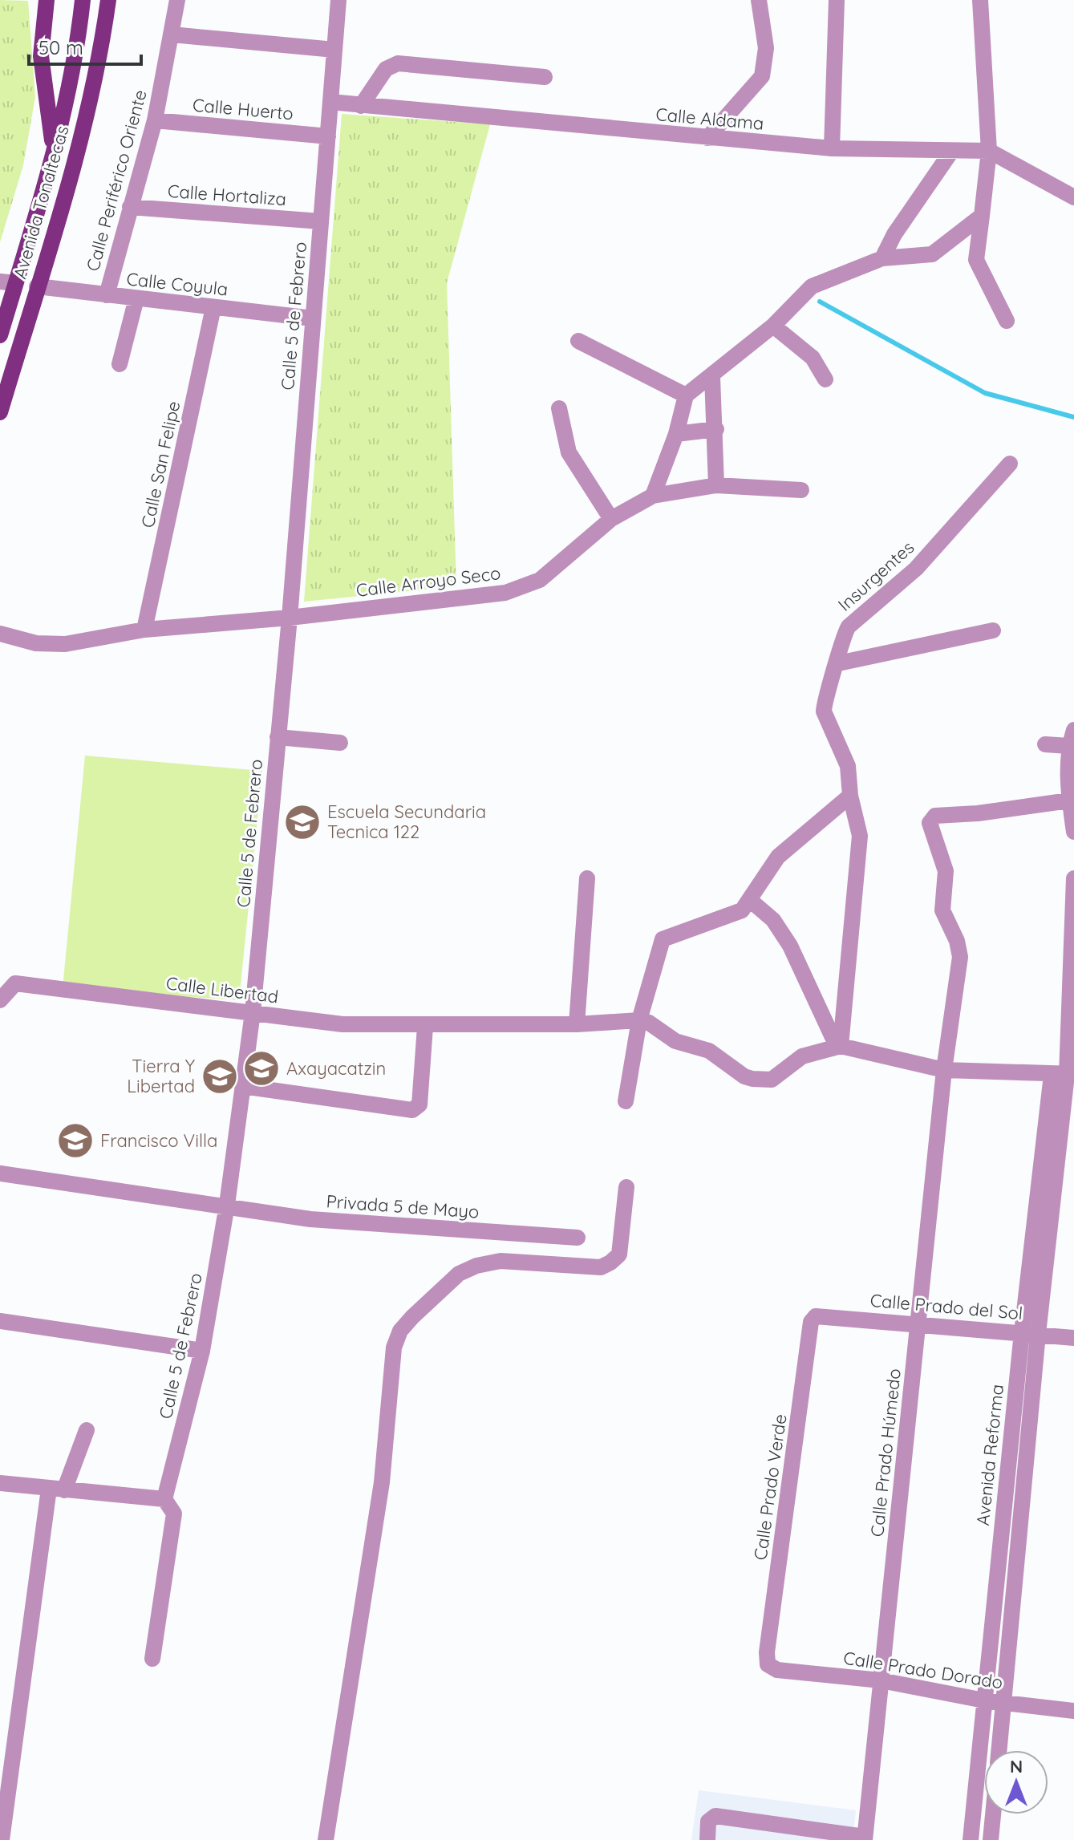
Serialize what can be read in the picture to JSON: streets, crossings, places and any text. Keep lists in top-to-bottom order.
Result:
{
  "streets": {
    "main road": ["Avenida Tonaltecas"],
    "street": [
      "Calle Huerto",
      "Calle Aldama",
      "Calle Periférico Oriente",
      "Calle Hortaliza",
      "Calle Coyula",
      "Calle 5 de Febrero",
      "Calle San Felipe",
      "Insurgentes",
      "Calle Arroyo Seco",
      "Calle Libertad",
      "Privada 5 de Mayo",
      "Calle Prado del Sol",
      "Calle Prado Húmedo",
      "Avenida Reforma",
      "Calle Prado Verde",
      "Calle Prado Dorado"
    ]
  },
  "crossings": [
    ["Calle Huerto", "Calle Periférico Oriente"],
    ["Calle Huerto", "Calle 5 de Febrero"],
    ["Calle Aldama", "Calle 5 de Febrero"],
    ["Calle Periférico Oriente", "Calle Hortaliza"],
    ["Calle Periférico Oriente", "Calle Coyula"],
    ["Calle Hortaliza", "Calle 5 de Febrero"],
    ["Avenida Tonaltecas", "Calle Coyula"],
    ["Calle Coyula", "Calle 5 de Febrero"],
    ["Calle Coyula", "Calle San Felipe"],
    ["Calle 5 de Febrero", "Calle Arroyo Seco"],
    ["Calle 5 de Febrero", "Calle Libertad"],
    ["Calle 5 de Febrero", "Privada 5 de Mayo"],
    ["Calle San Felipe", "Calle Arroyo Seco"],
    ["Calle Prado del Sol", "Calle Prado Húmedo"],
    ["Calle Prado del Sol", "Avenida Reforma"],
    ["Calle Prado del Sol", "Calle Prado Verde"],
    ["Calle Prado Húmedo", "Calle Prado Dorado"],
    ["Avenida Reforma", "Calle Prado Dorado"],
    ["Calle Prado Verde", "Calle Prado Dorado"]
  ],
  "places": {
    "school or university": [
      "Escuela Secundaria Tecnica 122",
      "Axayacatzin",
      "Tierra Y Libertad",
      "Francisco Villa"
    ]
  },
  "scale_bar": "50 m",
  "north": "top"
}
